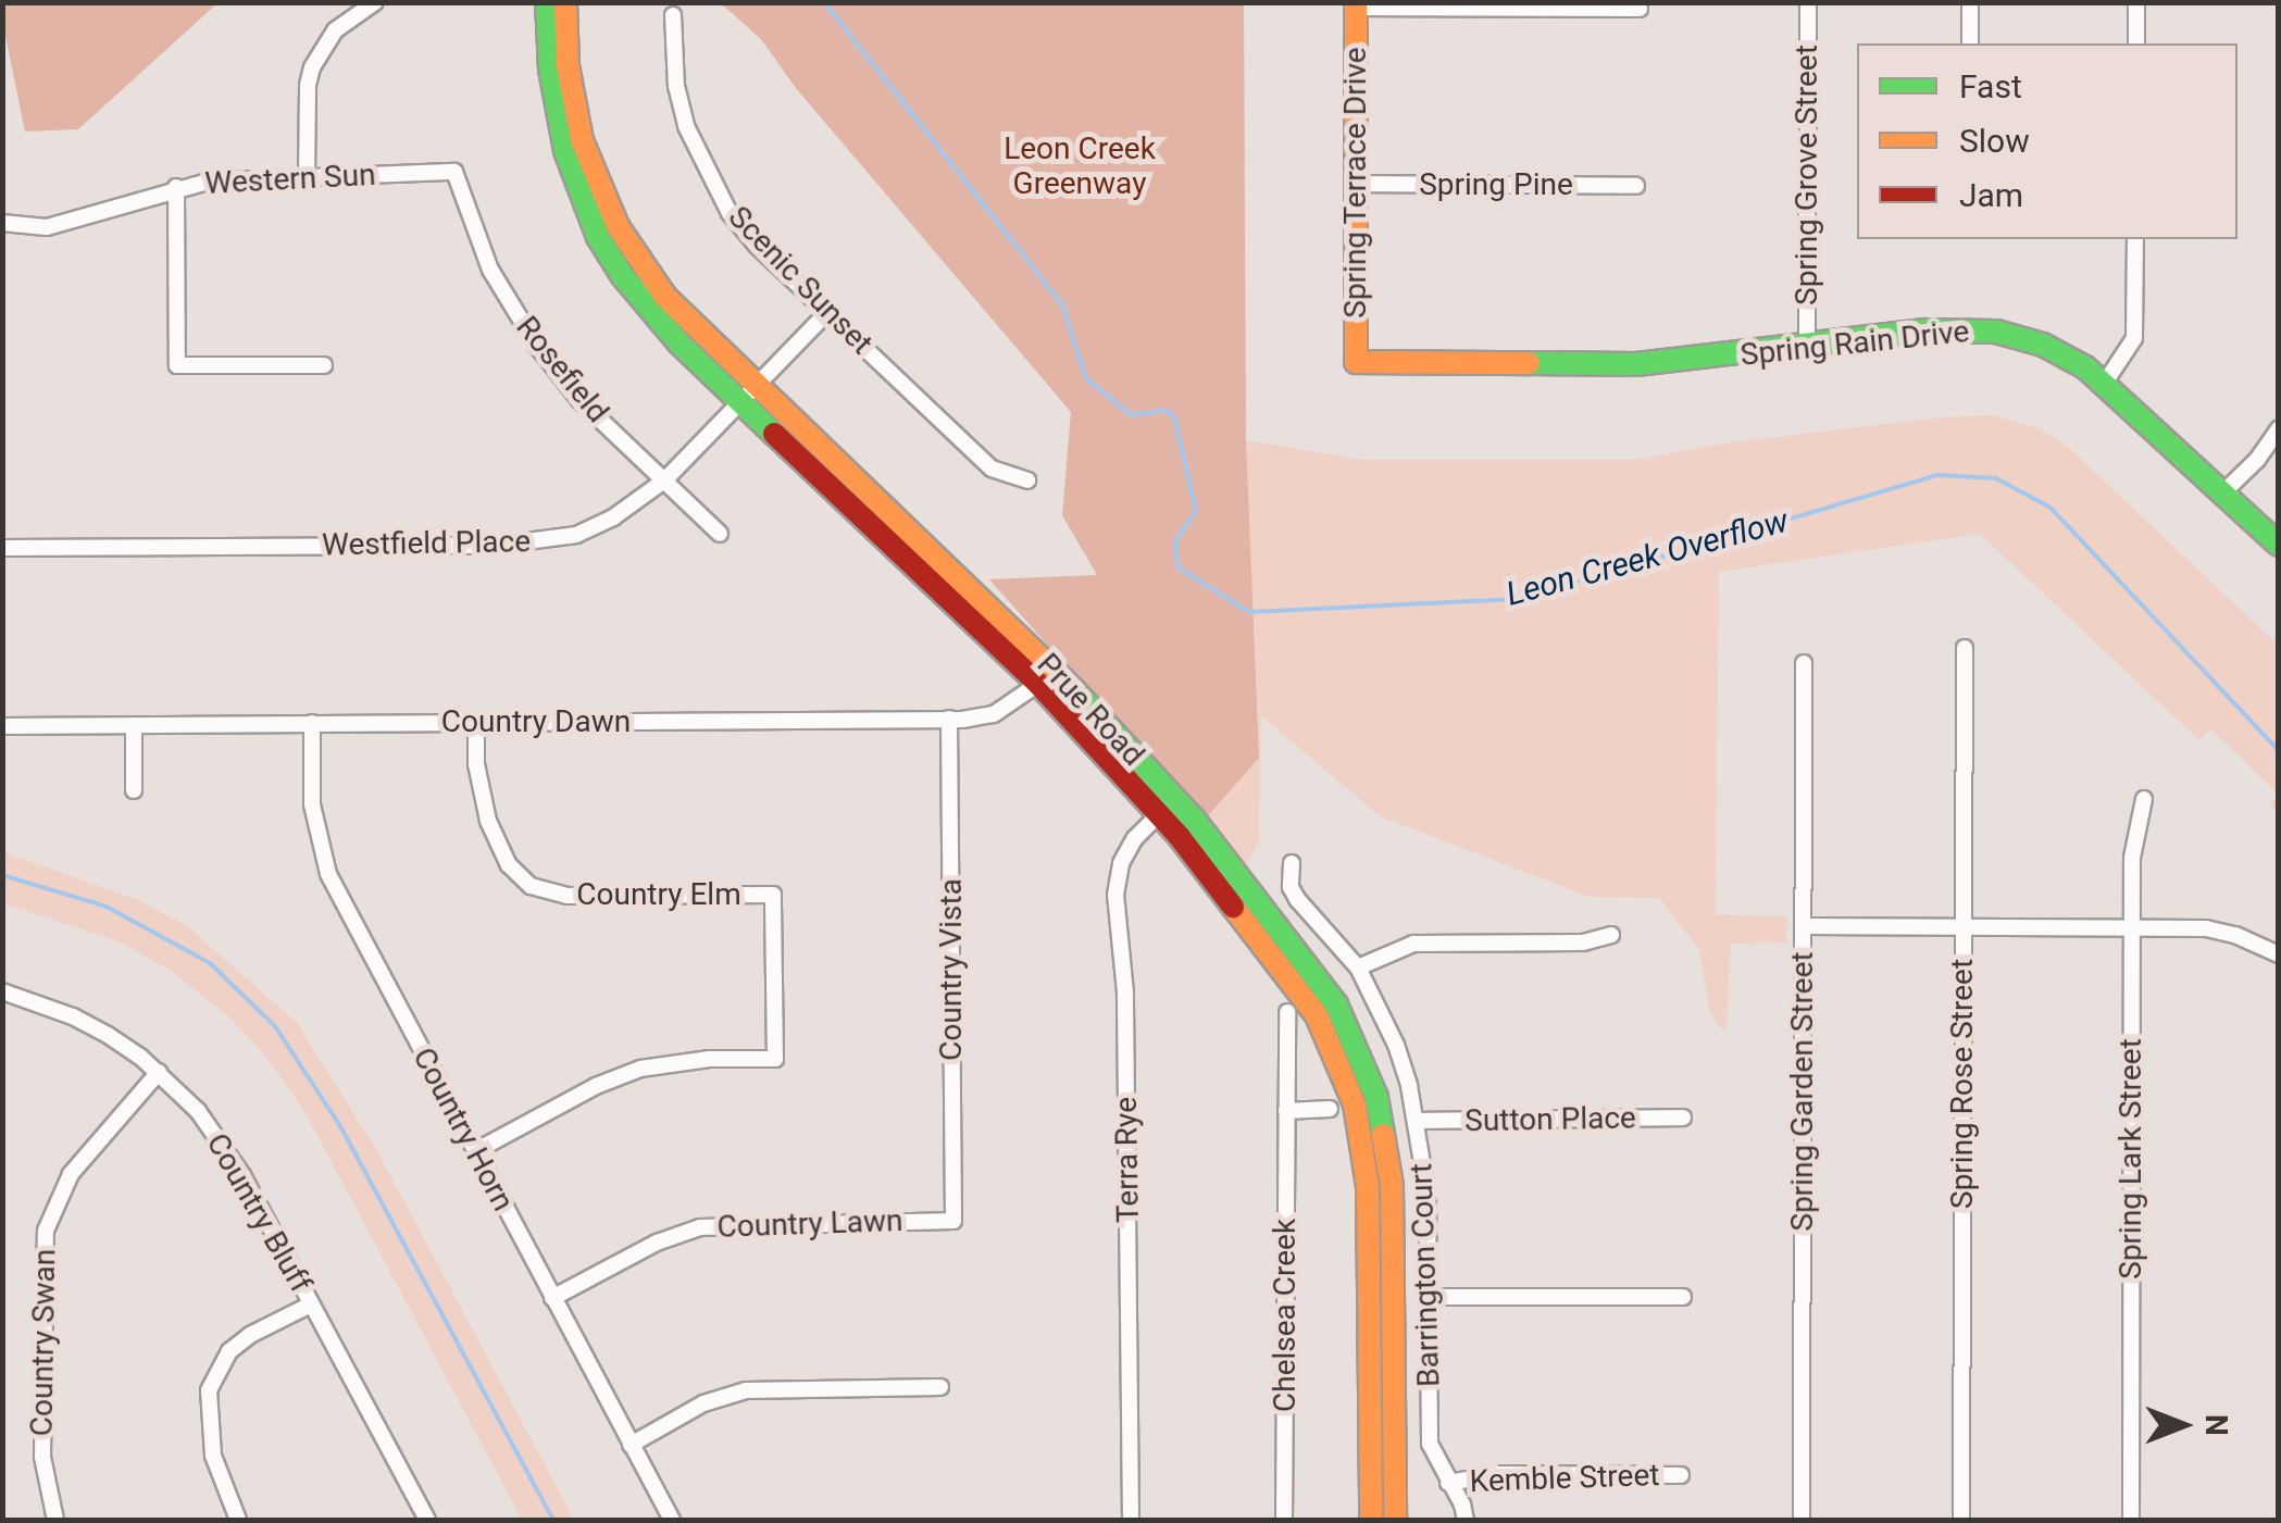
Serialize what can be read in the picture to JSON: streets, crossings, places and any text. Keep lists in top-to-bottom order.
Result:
{
  "streets": {
    "main road": ["Spring Terrace Drive", "Spring Rain Drive", "Prue Road"],
    "street": [
      "Spring Grove Street",
      "Western Sun",
      "Spring Pine",
      "Scenic Sunset",
      "Rosefield",
      "Westfield Place",
      "Country Dawn",
      "Country Elm",
      "Country Vista",
      "Spring Rose Street",
      "Spring Garden Street",
      "Sutton Place",
      "Country Horn",
      "Spring Lark Street",
      "Terra Rye",
      "Country Bluff",
      "Country Lawn",
      "Barrington Court",
      "Chelsea Creek",
      "Country Swan",
      "Kemble Street"
    ]
  },
  "crossings": [
    ["Spring Grove Street", "Spring Rain Drive"],
    ["Western Sun", "Rosefield"],
    ["Spring Terrace Drive", "Spring Pine"],
    ["Spring Terrace Drive", "Spring Rain Drive"],
    ["Scenic Sunset", "Westfield Place"],
    ["Rosefield", "Westfield Place"],
    ["Westfield Place", "Prue Road"],
    ["Prue Road", "Country Dawn"],
    ["Prue Road", "Terra Rye"],
    ["Country Dawn", "Country Elm"],
    ["Country Dawn", "Country Vista"],
    ["Country Dawn", "Country Horn"],
    ["Country Elm", "Country Horn"],
    ["Country Vista", "Country Lawn"],
    ["Sutton Place", "Barrington Court"],
    ["Country Horn", "Country Lawn"],
    ["Country Bluff", "Country Swan"],
    ["Barrington Court", "Kemble Street"]
  ],
  "water": ["Leon Creek Overflow"],
  "parks": ["Leon Creek Greenway"],
  "legend": ["Fast", "Slow", "Jam"],
  "north": "right"
}
